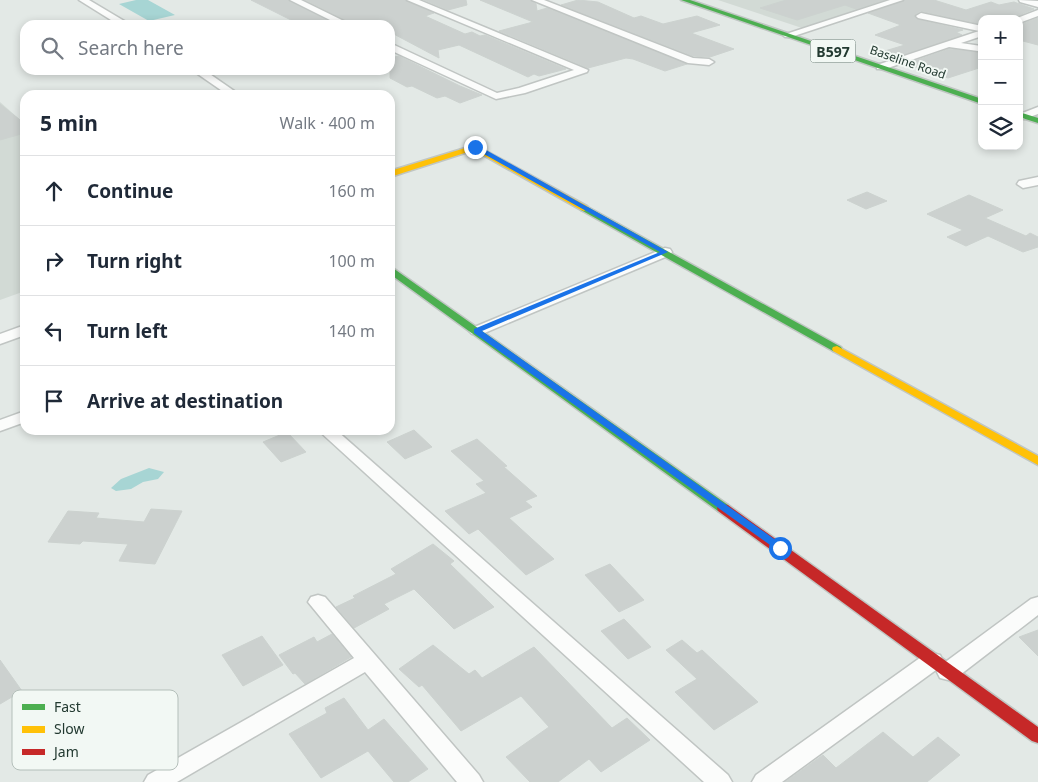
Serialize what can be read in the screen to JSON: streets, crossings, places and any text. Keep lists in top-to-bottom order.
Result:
{
  "streets": {
    "street": ["B597", "Baseline Road"]
  },
  "legend": ["Fast", "Slow", "Jam"],
  "page": {
    "map_buttons": ["+", "−"],
    "search": "Search here",
    "heading": ["5 min", "Walk · 400 m"],
    "list": [
      ["Continue", "160 m"],
      ["Turn right", "100 m"],
      ["Turn left", "140 m"],
      "Arrive at destination"
    ]
  }
}
